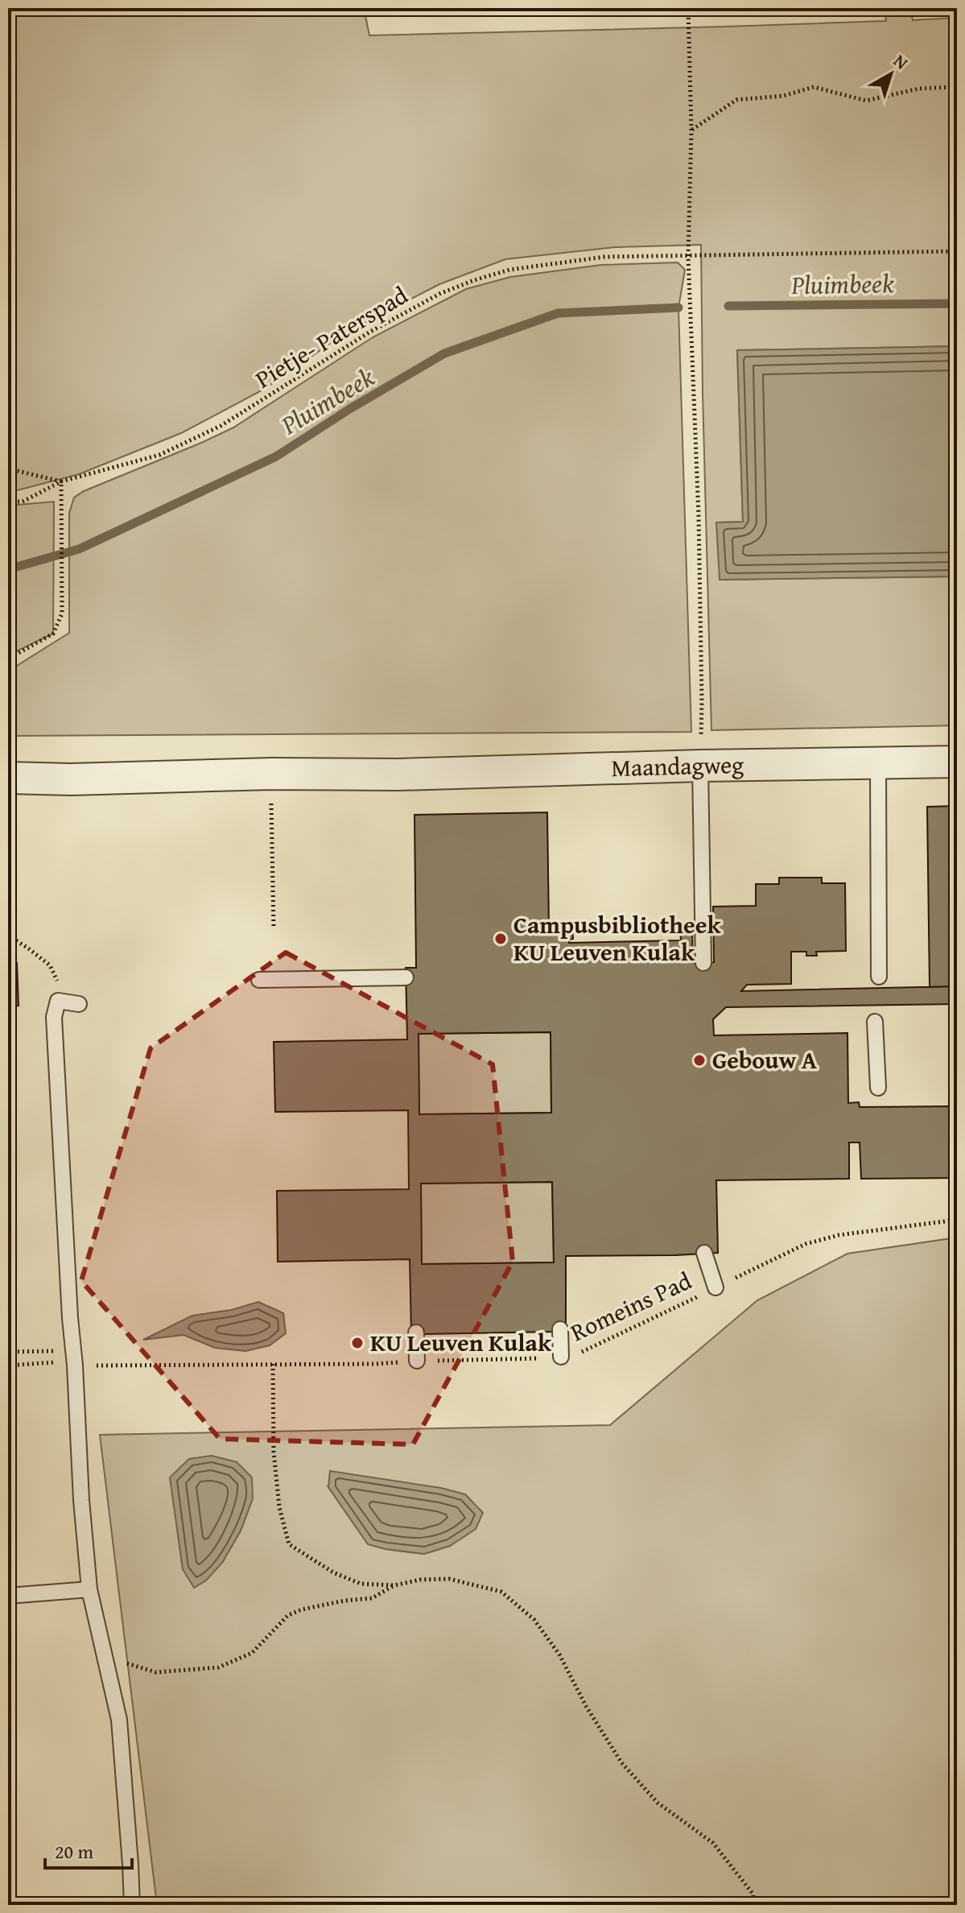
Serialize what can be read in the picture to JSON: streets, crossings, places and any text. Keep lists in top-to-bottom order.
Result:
{
  "streets": {
    "street": ["Maandagweg"],
    "path": ["Pietje- Paterspad", "Romeins Pad"]
  },
  "water": ["Pluimbeek"],
  "places": ["Campusbibliotheek KU Leuven Kulak", "Gebouw A", "KU Leuven Kulak"],
  "scale_bar": "20 m",
  "north": "top right"
}
